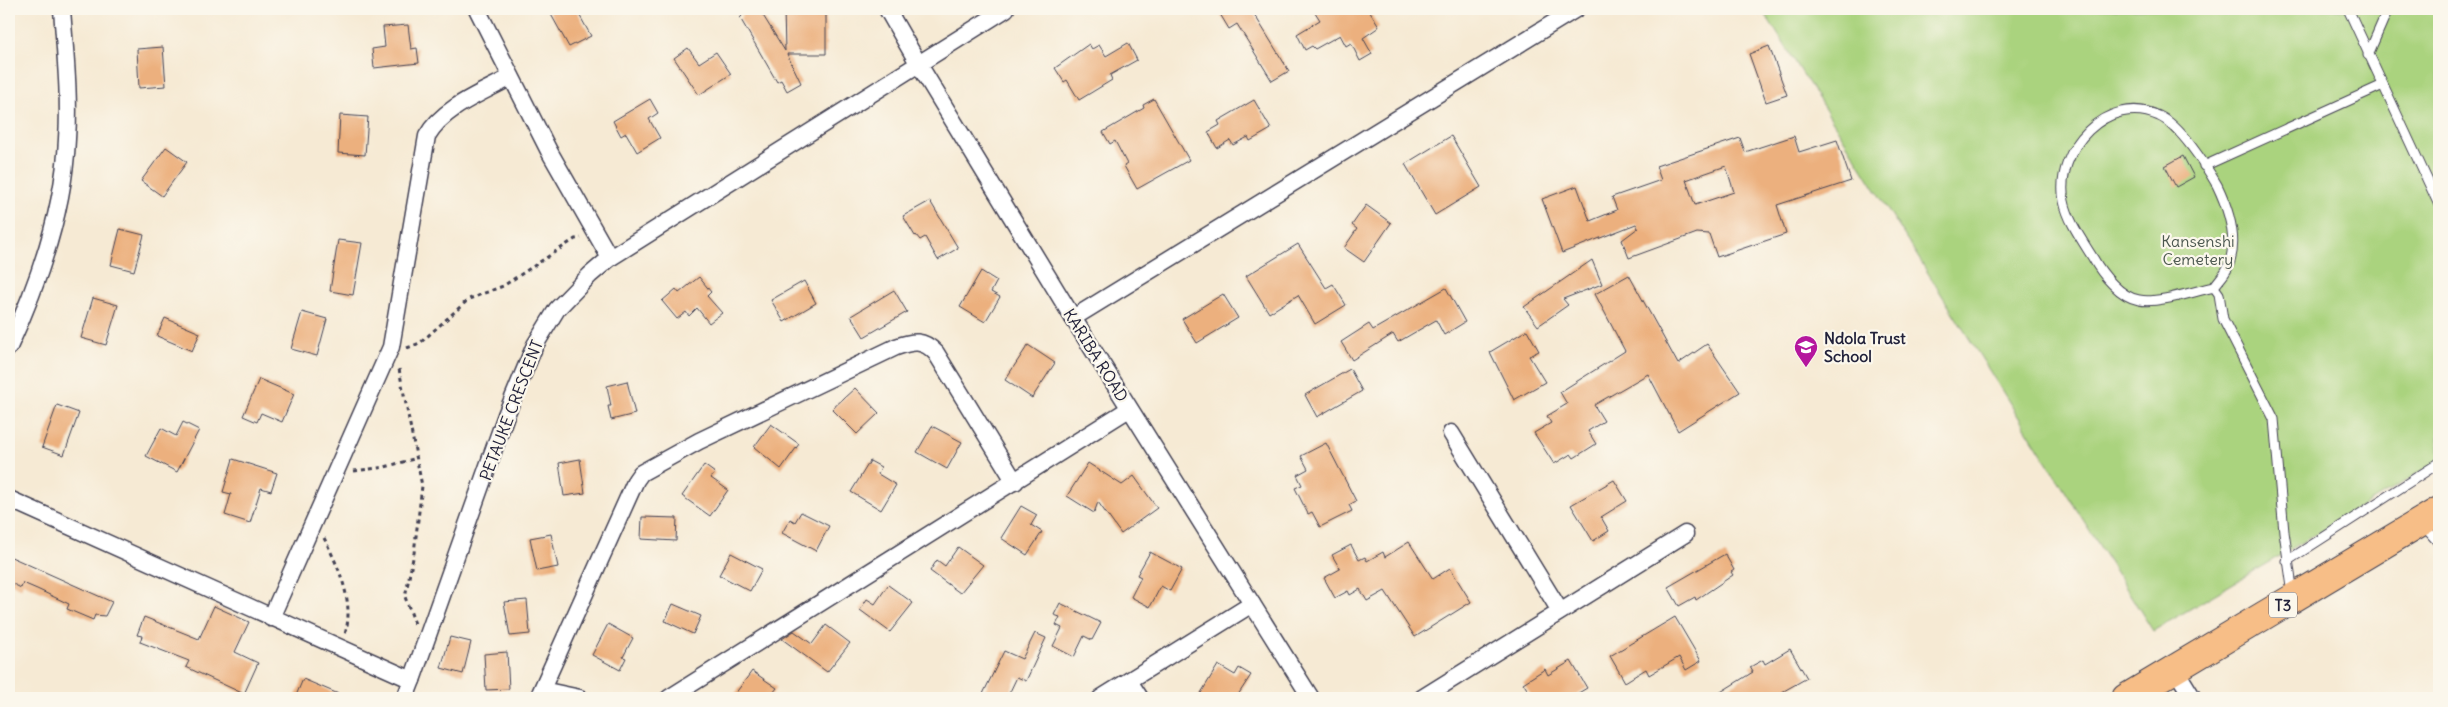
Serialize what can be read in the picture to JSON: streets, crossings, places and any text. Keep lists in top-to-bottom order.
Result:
{
  "streets": {
    "highway": ["T3"],
    "street": ["KARIBA ROAD", "PETAUKE CRESCENT"]
  },
  "crossings": [
    ["KARIBA ROAD", "PETAUKE CRESCENT"]
  ],
  "parks": ["Kansenshi Cemetery"],
  "places": {
    "school or university": ["Ndola Trust School"]
  }
}
